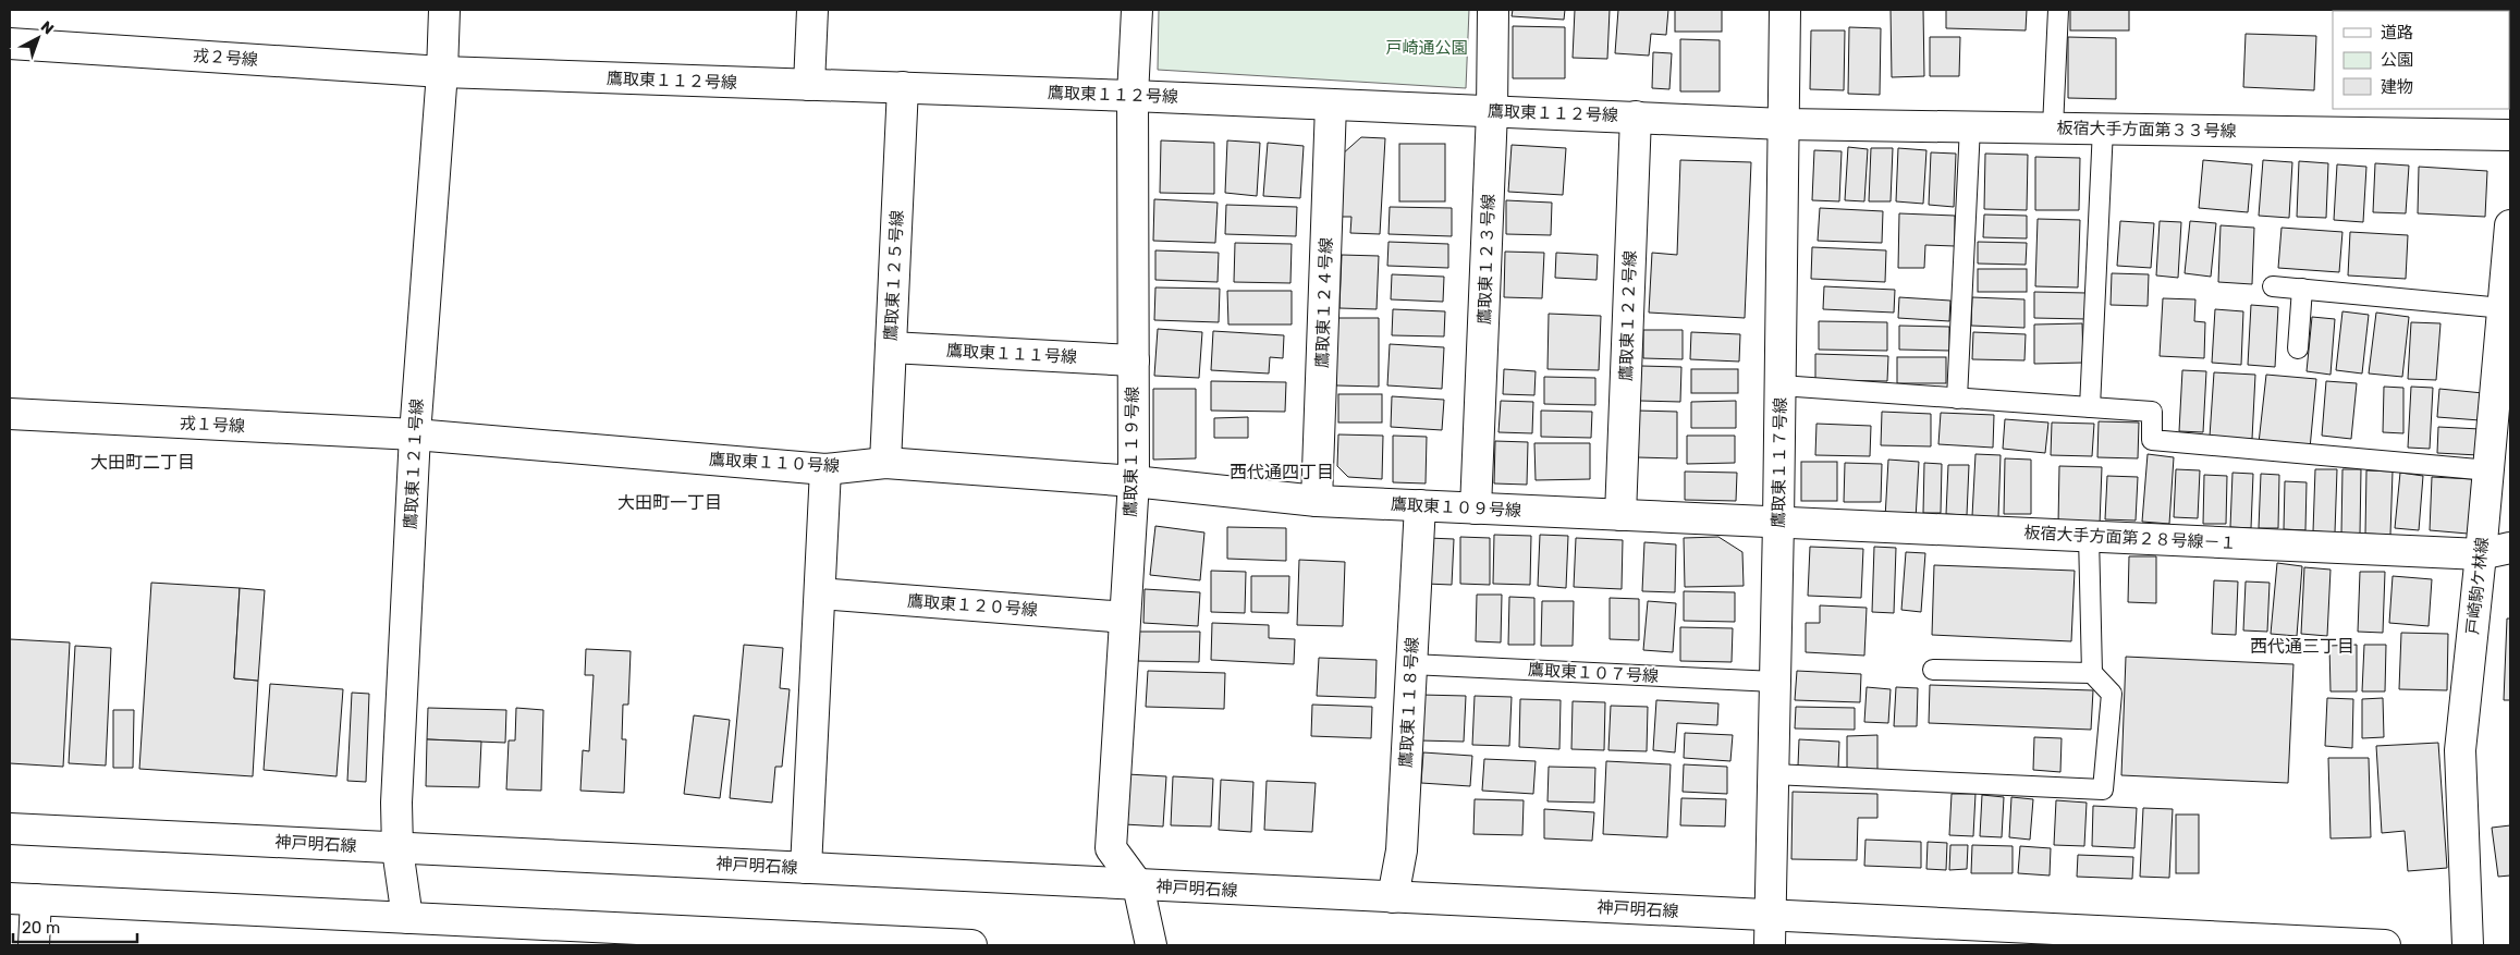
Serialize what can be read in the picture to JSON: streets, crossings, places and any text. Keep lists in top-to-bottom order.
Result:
{
  "streets": {
    "street": [
      "戎２号線",
      "鷹取東１１２号線",
      "板宿大手方面第３３号線",
      "鷹取東１２３号線",
      "鷹取東１２５号線",
      "鷹取東１２４号線",
      "鷹取東１２２号線",
      "鷹取東１１１号線",
      "戎１号線",
      "鷹取東１１９号線",
      "鷹取東１１０号線",
      "鷹取東１１７号線",
      "鷹取東１２１号線",
      "鷹取東１０９号線",
      "板宿大手方面第２８号線－１",
      "戸崎駒ケ林線",
      "鷹取東１２０号線",
      "鷹取東１１８号線",
      "神戸明石線"
    ],
    "lane": ["鷹取東１０７号線"]
  },
  "crossings": [
    ["戎２号線", "鷹取東１１２号線"],
    ["戎２号線", "鷹取東１２１号線"],
    ["鷹取東１１２号線", "板宿大手方面第３３号線"],
    ["鷹取東１１２号線", "鷹取東１２３号線"],
    ["鷹取東１１２号線", "鷹取東１２５号線"],
    ["鷹取東１１２号線", "鷹取東１２４号線"],
    ["鷹取東１１２号線", "鷹取東１２２号線"],
    ["鷹取東１１２号線", "鷹取東１１９号線"],
    ["鷹取東１１２号線", "鷹取東１１７号線"],
    ["鷹取東１１２号線", "鷹取東１２１号線"],
    ["板宿大手方面第３３号線", "鷹取東１１７号線"],
    ["鷹取東１２３号線", "鷹取東１０９号線"],
    ["鷹取東１２５号線", "鷹取東１１１号線"],
    ["鷹取東１２５号線", "鷹取東１１０号線"],
    ["鷹取東１２４号線", "鷹取東１０９号線"],
    ["鷹取東１２２号線", "鷹取東１０９号線"],
    ["鷹取東１１１号線", "鷹取東１１９号線"],
    ["戎１号線", "鷹取東１１０号線"],
    ["戎１号線", "鷹取東１２１号線"],
    ["鷹取東１１９号線", "鷹取東１１０号線"],
    ["鷹取東１１９号線", "鷹取東１０９号線"],
    ["鷹取東１１９号線", "鷹取東１２０号線"],
    ["鷹取東１１９号線", "神戸明石線"],
    ["鷹取東１１０号線", "鷹取東１２１号線"],
    ["鷹取東１１０号線", "鷹取東１０９号線"],
    ["鷹取東１１７号線", "鷹取東１０９号線"],
    ["鷹取東１１７号線", "板宿大手方面第２８号線－１"],
    ["鷹取東１１７号線", "鷹取東１０７号線"],
    ["鷹取東１１７号線", "神戸明石線"],
    ["鷹取東１２１号線", "神戸明石線"],
    ["鷹取東１０９号線", "板宿大手方面第２８号線－１"],
    ["鷹取東１０９号線", "鷹取東１１８号線"],
    ["板宿大手方面第２８号線－１", "戸崎駒ケ林線"],
    ["鷹取東１０７号線", "鷹取東１１８号線"],
    ["鷹取東１１８号線", "神戸明石線"]
  ],
  "districts": [
    "大田町二丁目",
    "西代通四丁目",
    "大田町一丁目",
    "西代通三丁目"
  ],
  "parks": ["戸崎通公園"],
  "legend": ["道路", "公園", "建物"],
  "scale_bar": "20 m",
  "north": "top right"
}
